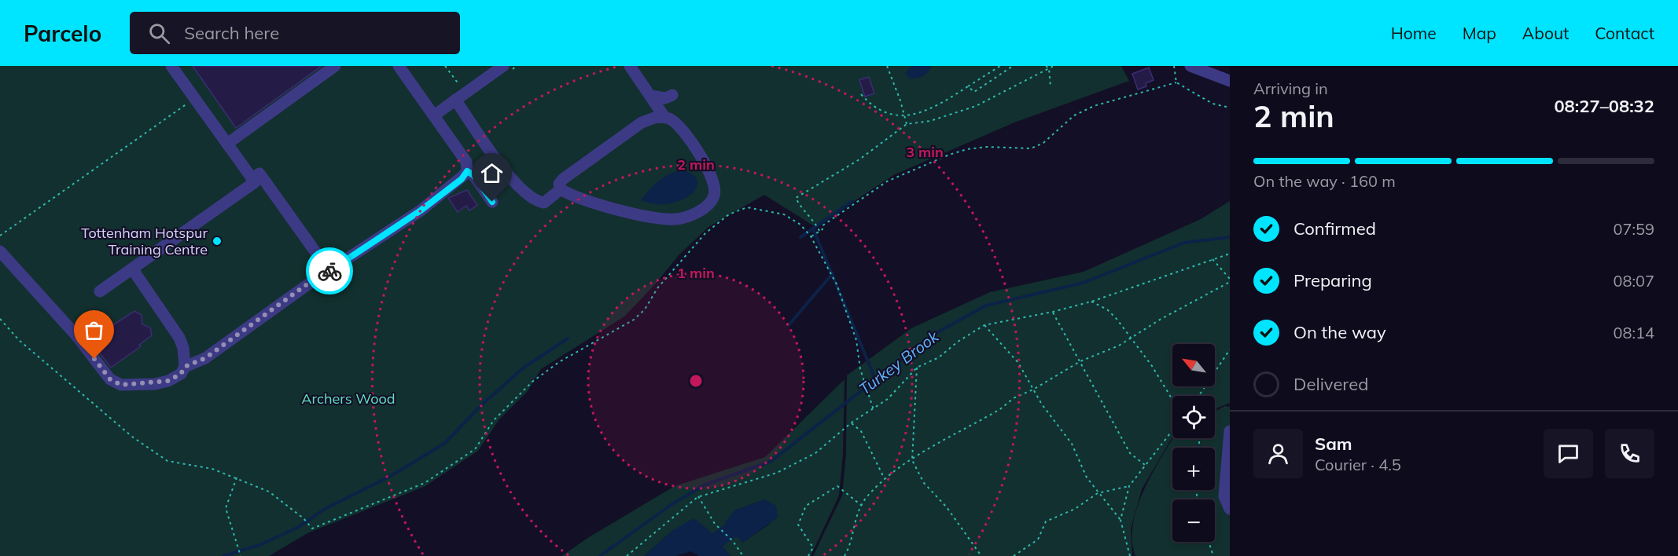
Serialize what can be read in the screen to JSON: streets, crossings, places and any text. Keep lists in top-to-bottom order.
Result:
{
  "water": ["Turkey Brook"],
  "parks": ["Archers Wood"],
  "places": ["Tottenham Hotspur Training Centre"],
  "north": "top left",
  "page": {
    "header": "Parcelo",
    "search": "Search here",
    "nav": [
      "Home",
      "Map",
      "About",
      "Contact"
    ],
    "heading": ["2 min", "Arriving in", "08:27–08:32"],
    "panel": ["Sam", "Courier · 4.5"],
    "bar": "On the way · 160 m",
    "list": [
      ["Confirmed", "07:59"],
      ["Preparing", "08:07"],
      ["On the way", "08:14"],
      "Delivered"
    ],
    "map_buttons": ["+", "−"]
  },
  "rings": ["3 min", "2 min", "1 min"]
}
